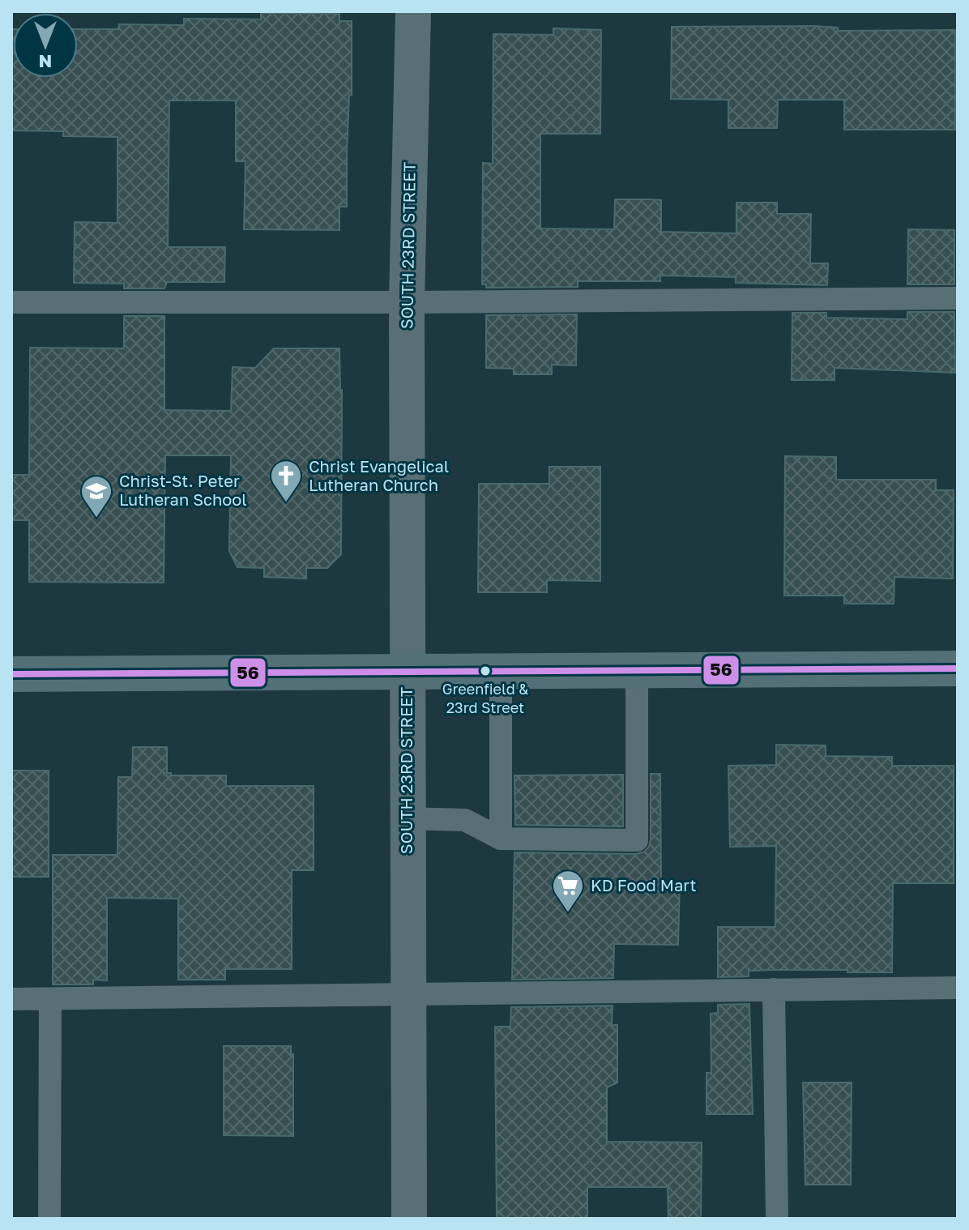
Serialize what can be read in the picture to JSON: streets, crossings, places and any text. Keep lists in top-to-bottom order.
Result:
{
  "streets": {
    "street": ["SOUTH 23RD STREET"]
  },
  "places": {
    "church": ["Christ Evangelical Lutheran Church"],
    "school or university": ["Christ-St. Peter Lutheran School"],
    "other": ["Greenfield & 23rd Street"],
    "supermarket": ["KD Food Mart"]
  },
  "lines": ["transit line 56"],
  "north": "bottom"
}
